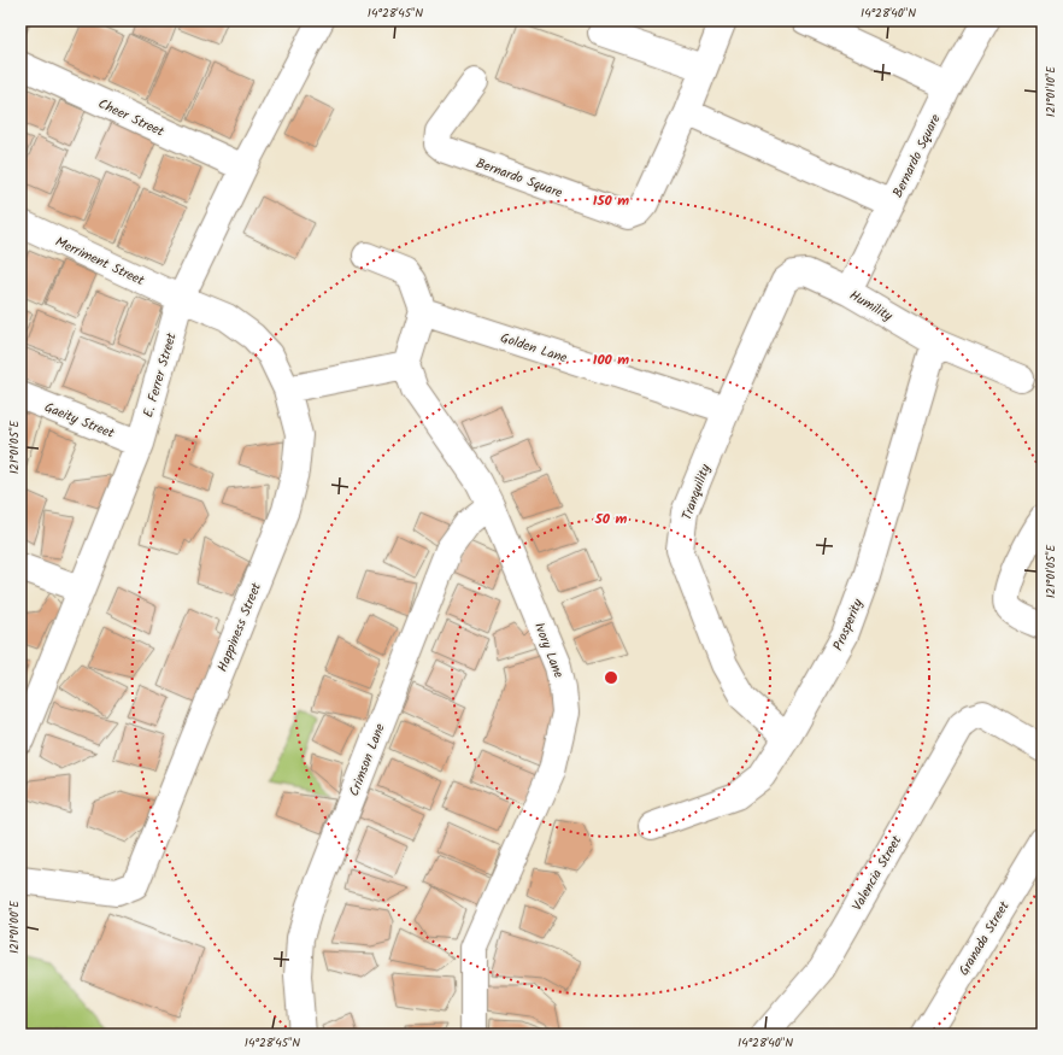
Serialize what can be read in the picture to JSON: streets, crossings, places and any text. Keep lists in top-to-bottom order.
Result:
{
  "streets": {
    "street": [
      "Cheer Street",
      "Bernardo Square",
      "Merriment Street",
      "Humility",
      "Golden Lane",
      "E. Ferrer Street",
      "Gaeity Street",
      "Tranquility",
      "Prosperity",
      "Happiness Street",
      "Ivory Lane",
      "Crimson Lane",
      "Valencia Street",
      "Granada Street"
    ]
  },
  "crossings": [
    ["Cheer Street", "E. Ferrer Street"],
    ["Bernardo Square", "Humility"],
    ["Merriment Street", "E. Ferrer Street"],
    ["Merriment Street", "Happiness Street"],
    ["Humility", "Tranquility"],
    ["Humility", "Prosperity"],
    ["Golden Lane", "Tranquility"],
    ["E. Ferrer Street", "Gaeity Street"],
    ["E. Ferrer Street", "Happiness Street"],
    ["Tranquility", "Prosperity"],
    ["Ivory Lane", "Crimson Lane"]
  ],
  "coordinates": [
    "14°28'45\"N",
    "14°28'40\"N",
    "121°01'10\"E",
    "121°01'05\"E",
    "121°01'00\"E"
  ],
  "rings": ["150 m", "100 m", "50 m"]
}
